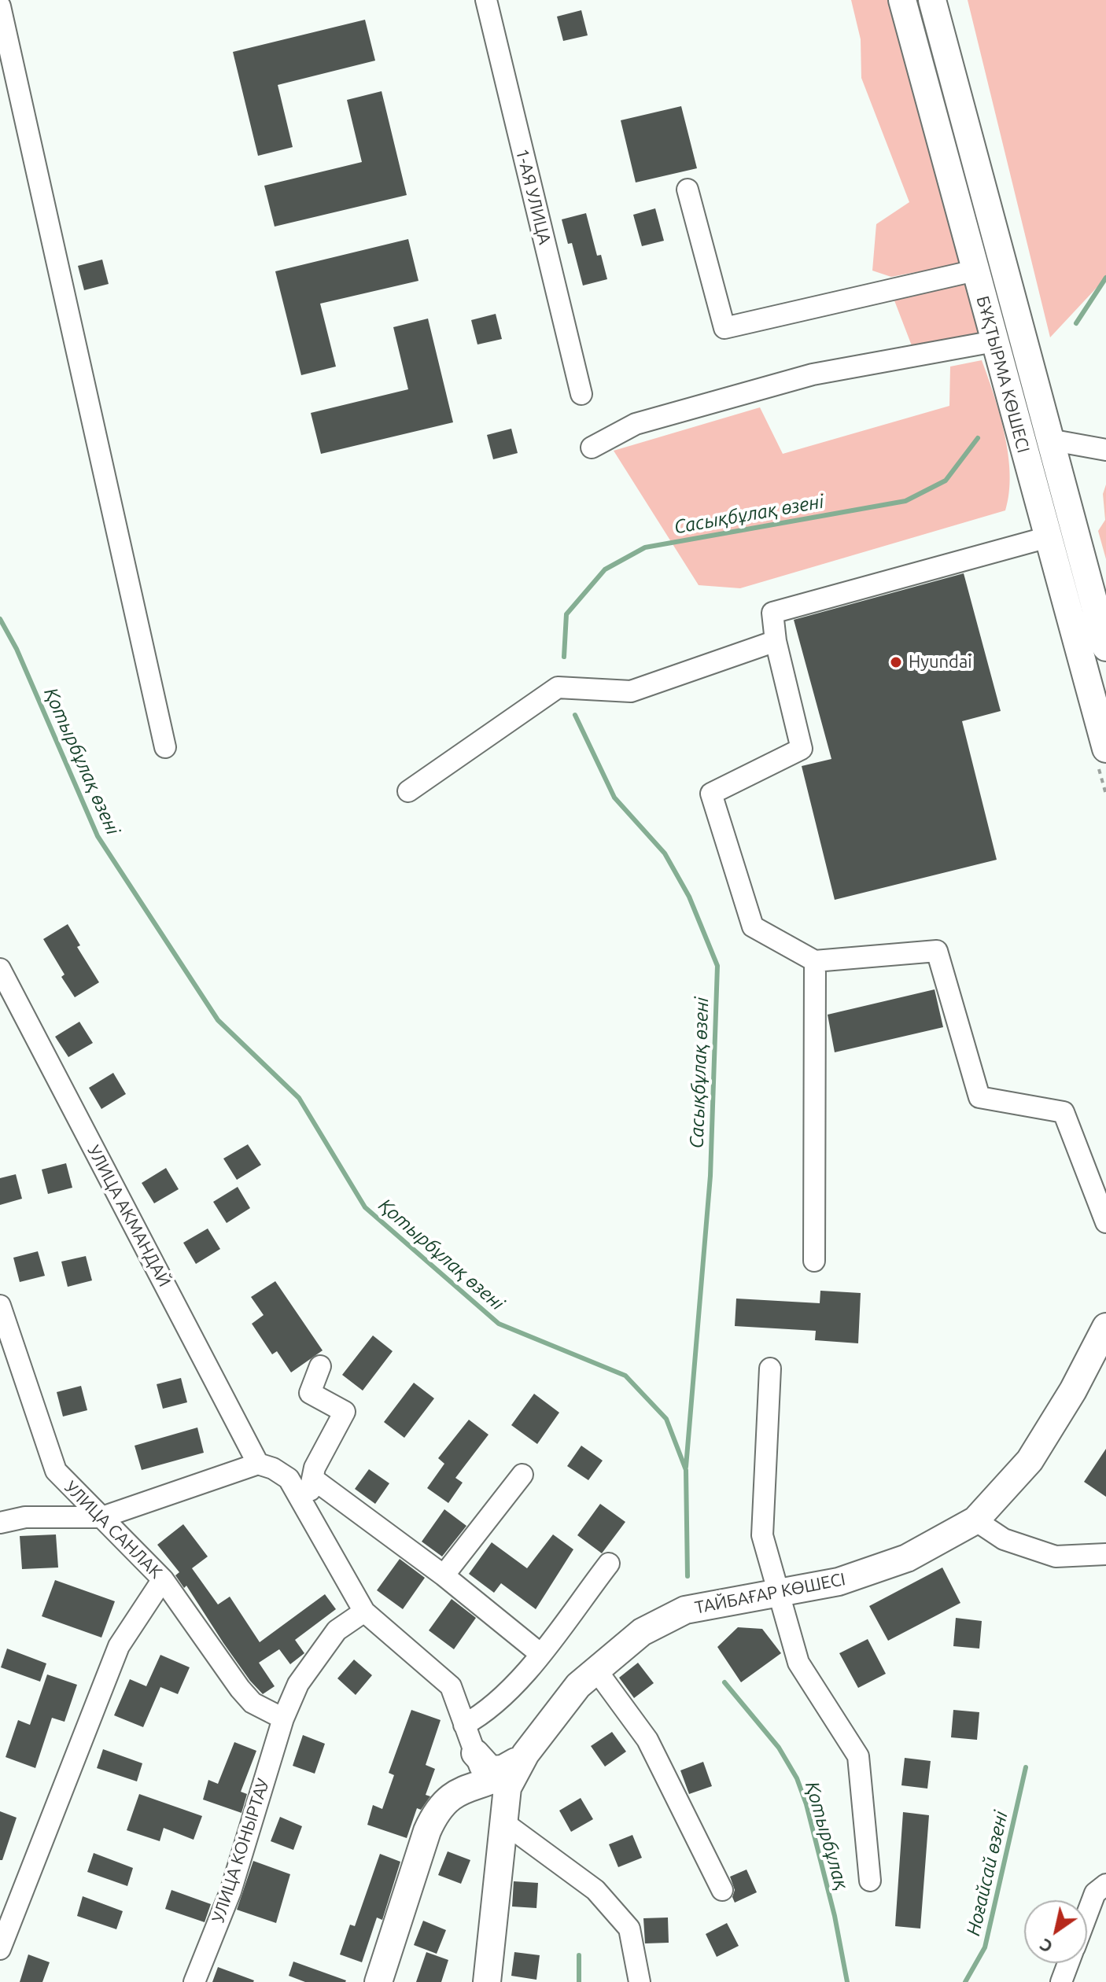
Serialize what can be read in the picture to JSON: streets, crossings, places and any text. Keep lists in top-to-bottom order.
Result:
{
  "streets": {
    "main road": ["БҰҚТЫРМА КӨШЕСІ", "ТАЙБАҒАР КӨШЕСІ"],
    "street": [
      "1-АЯ УЛИЦА",
      "УЛИЦА АКМАНДАЙ",
      "УЛИЦА САНЛАК",
      "УЛИЦА КОНЫРТАУ"
    ]
  },
  "crossings": [
    ["УЛИЦА САНЛАК", "УЛИЦА КОНЫРТАУ"]
  ],
  "water": [
    "Сасықбұлақ өзені",
    "Қотырбұлақ өзені",
    "Қотырбұлақ",
    "Ноғайсай өзені"
  ],
  "places": ["Hyundai"],
  "north": "bottom left"
}
